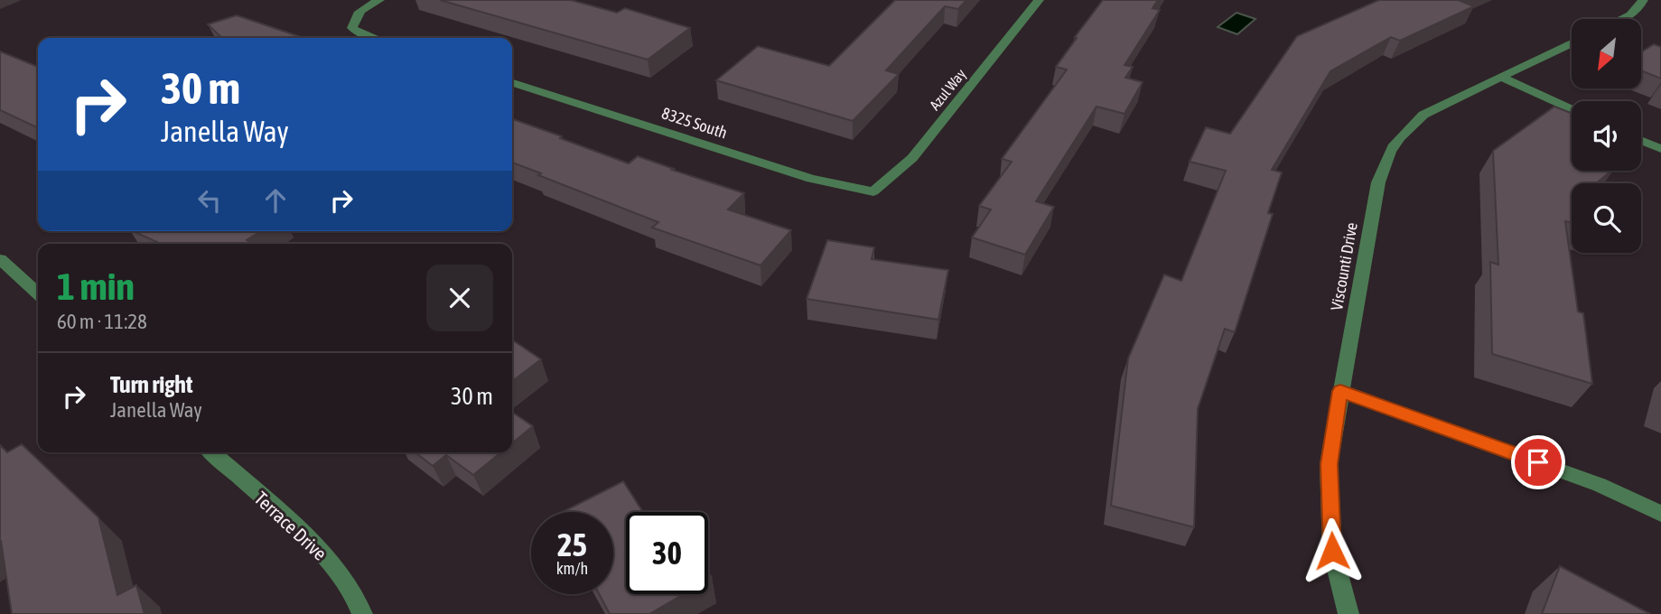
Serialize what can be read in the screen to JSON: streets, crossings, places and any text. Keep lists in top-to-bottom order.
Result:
{
  "streets": {
    "street": [
      "Azul Way",
      "8325 South",
      "Viscounti Drive",
      "Terrace Drive"
    ]
  },
  "crossings": [
    ["Azul Way", "8325 South"]
  ],
  "north": "bottom left",
  "page": {
    "turn": ["30 m", "Janella Way"],
    "heading": ["1 min", "60 m · 11:28"],
    "list": [
      {
        "name": "Turn right",
        "note": "Janella Way",
        "value": "30 m"
      }
    ],
    "speed": "25 km/h",
    "limit": "30"
  }
}
